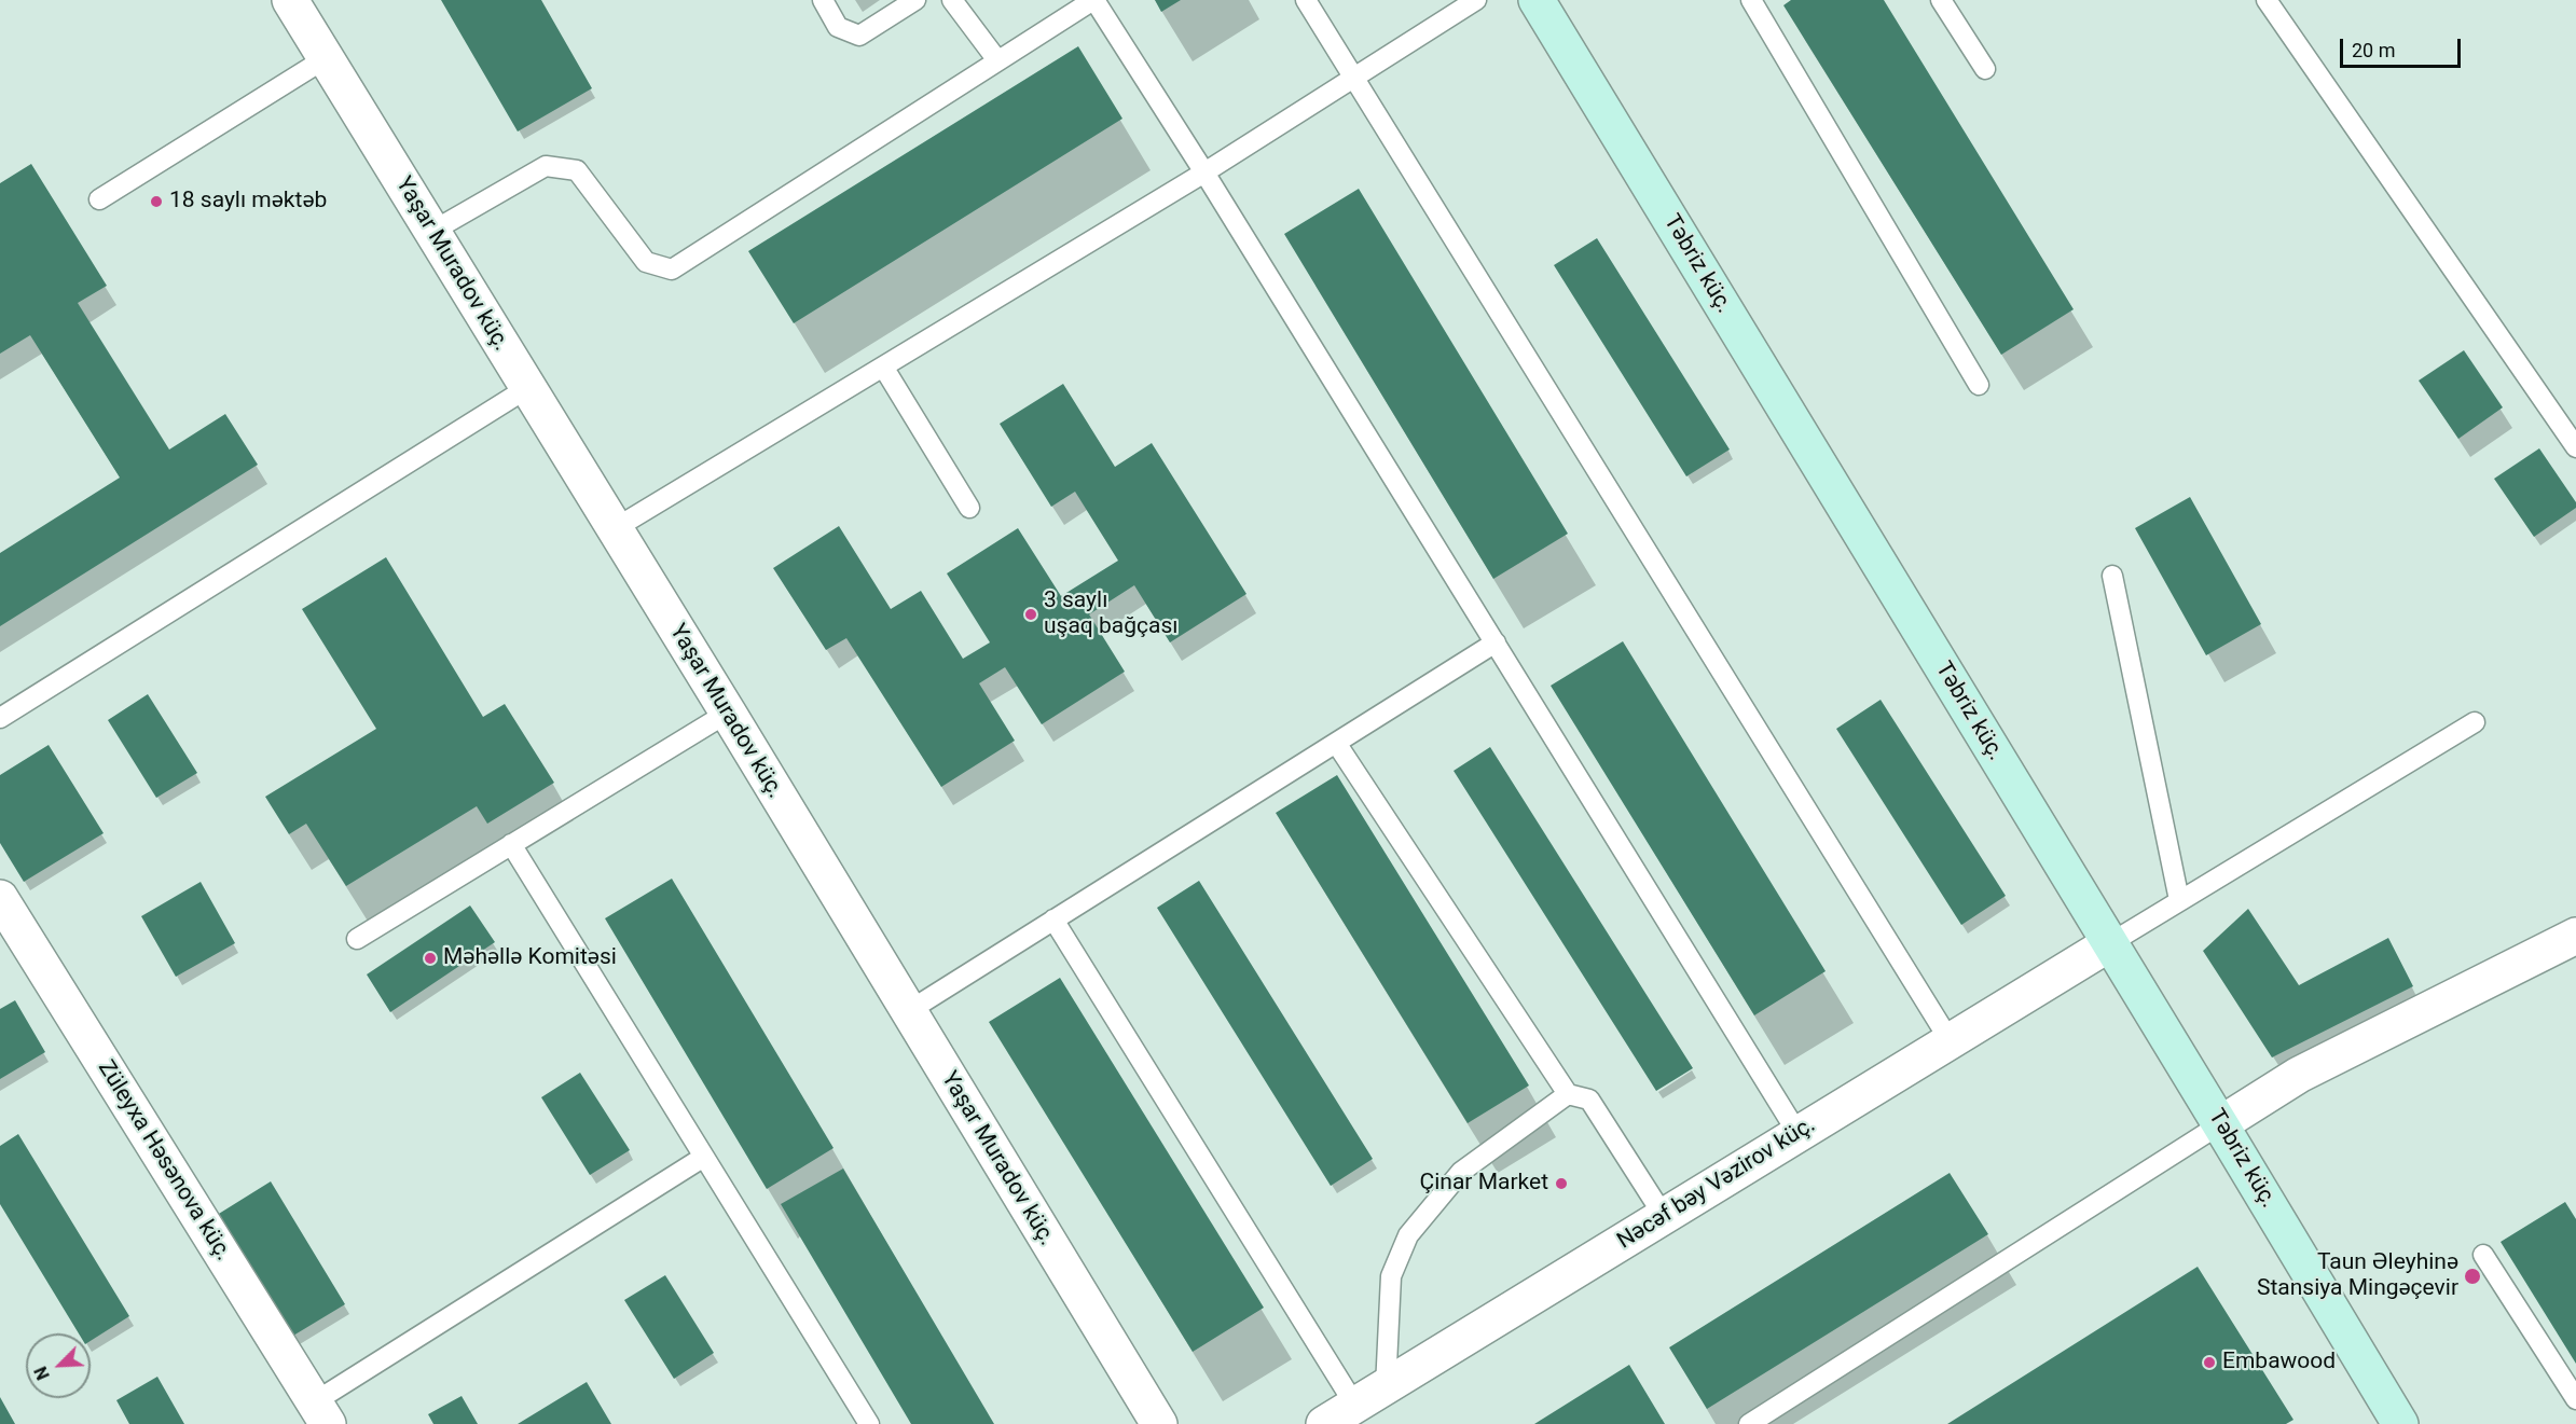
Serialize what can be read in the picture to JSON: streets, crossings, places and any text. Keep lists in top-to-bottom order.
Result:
{
  "streets": {
    "main road": ["Təbriz küç."],
    "street": ["Yaşar Muradov küç.", "Züleyxa Həsənova küç.", "Nəcəf bəy Vəzirov küç."]
  },
  "crossings": [
    ["Təbriz küç.", "Nəcəf bəy Vəzirov küç."]
  ],
  "places": [
    "18 saylı məktəb",
    "3 saylı uşaq bağçası",
    "Məhəllə Komitəsi",
    "Çinar Market",
    "Taun Əleyhinə Stansiya Mingəçevir",
    "Embawood"
  ],
  "scale_bar": "20 m",
  "north": "bottom left"
}
